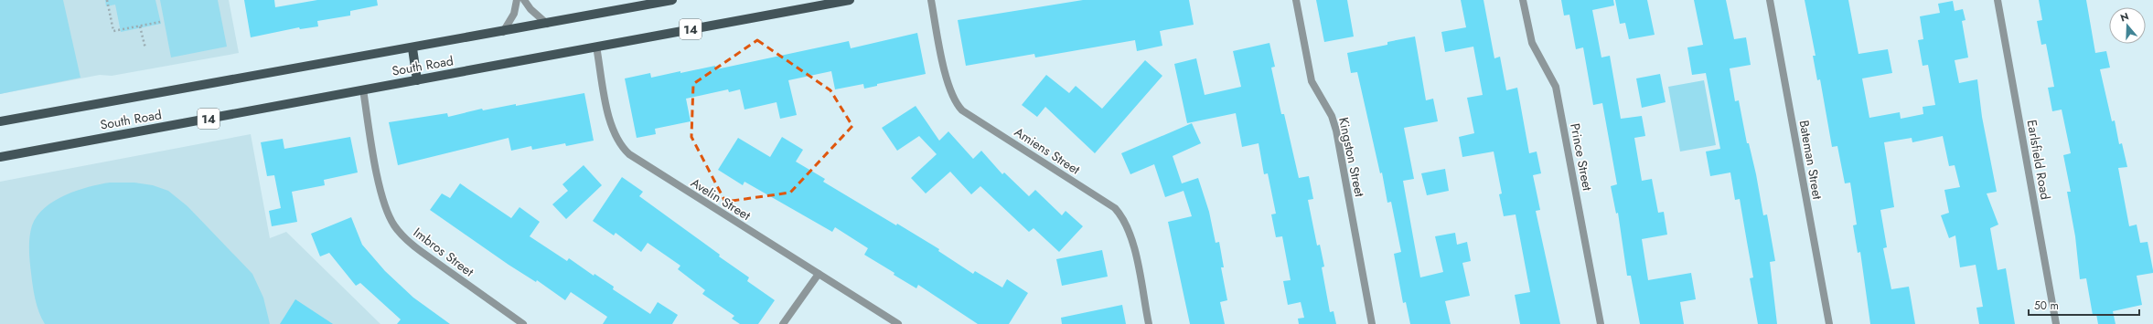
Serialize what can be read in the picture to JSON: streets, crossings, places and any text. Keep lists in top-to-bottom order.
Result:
{
  "streets": {
    "main road": ["14", "South Road"],
    "street": [
      "Amiens Street",
      "Kingston Street",
      "Prince Street",
      "Bateman Street",
      "Earlsfield Road",
      "Avelin Street",
      "Imbros Street"
    ]
  },
  "crossings": [
    ["South Road", "Avelin Street"],
    ["South Road", "Imbros Street"]
  ],
  "scale_bar": "50 m",
  "north": "top"
}
